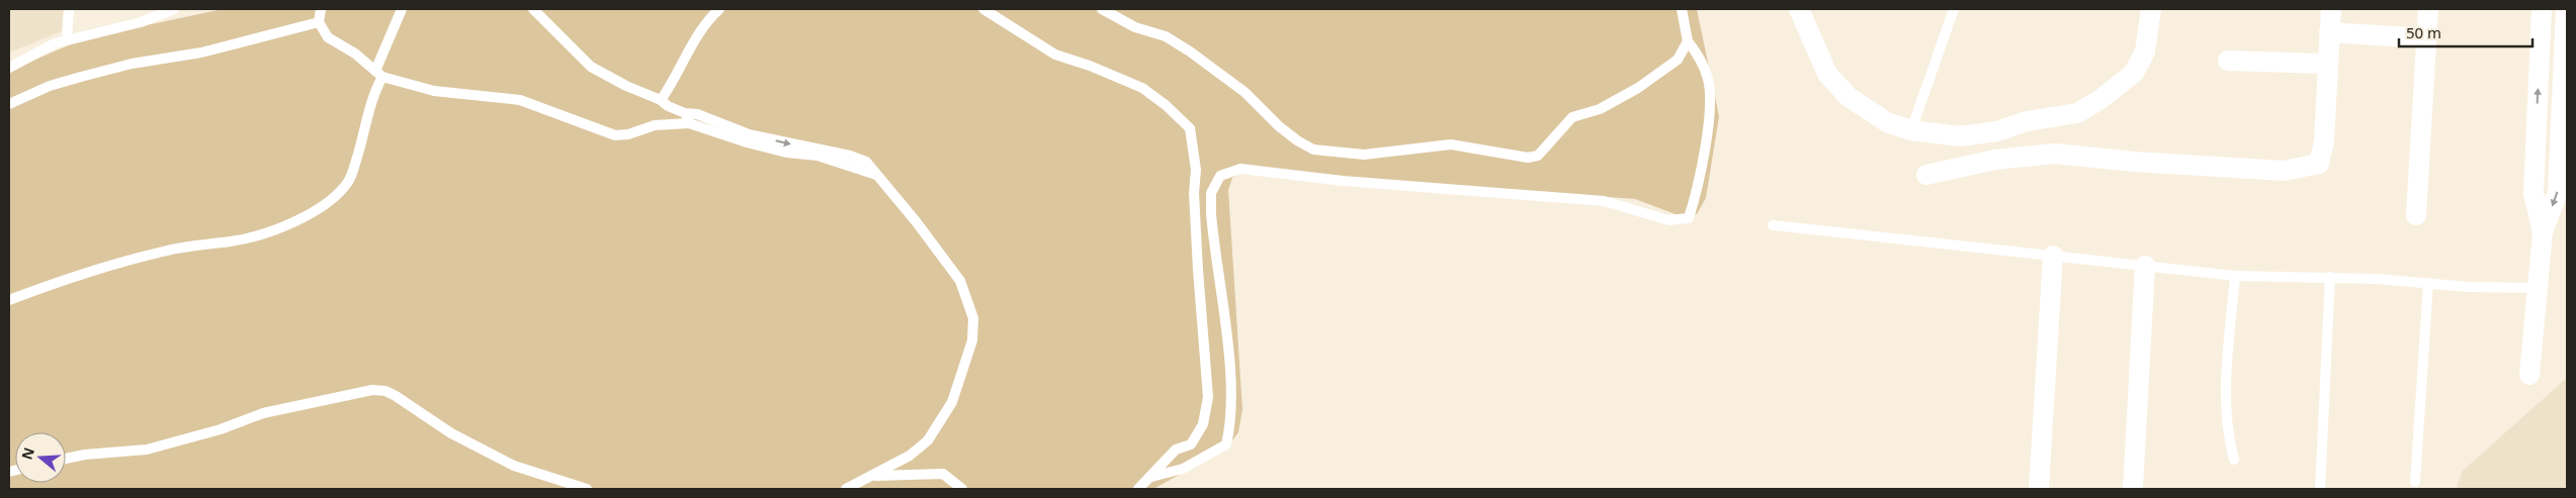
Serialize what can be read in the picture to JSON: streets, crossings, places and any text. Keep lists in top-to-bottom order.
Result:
{
  "scale_bar": "50 m",
  "north": "left"
}
